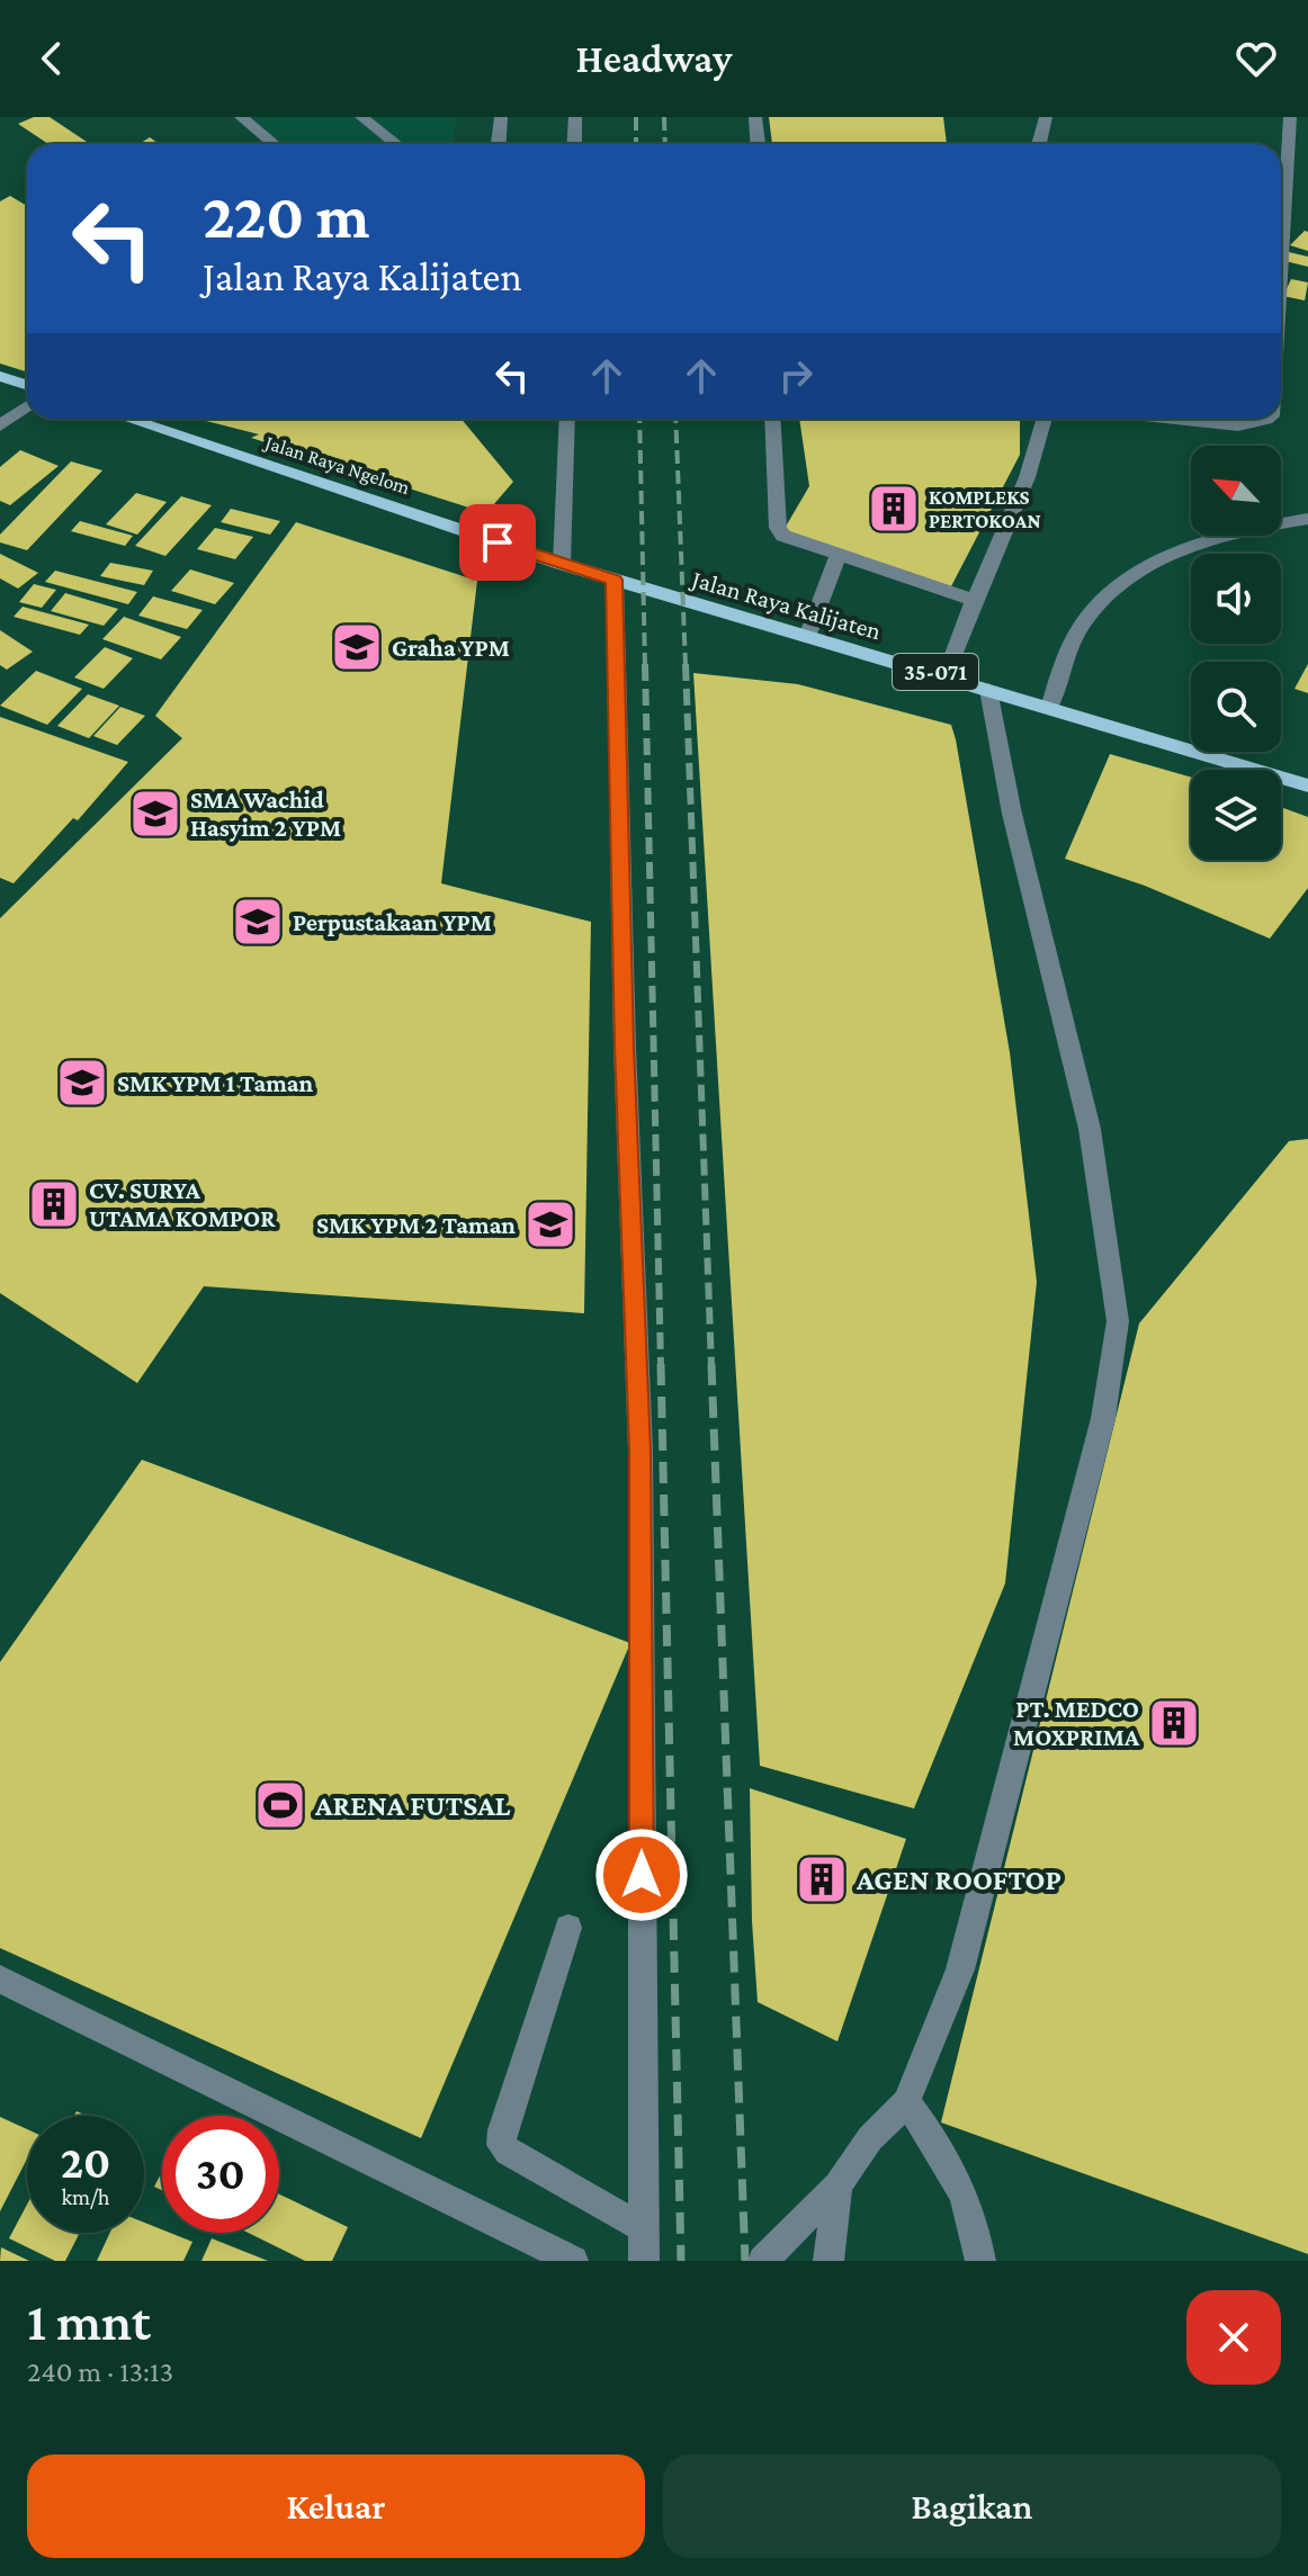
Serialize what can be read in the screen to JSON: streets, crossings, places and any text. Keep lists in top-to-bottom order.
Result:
{
  "streets": {
    "main road": ["Jalan Raya Ngelom", "Jalan Raya Kalijaten", "35-071"]
  },
  "crossings": [
    ["Jalan Raya Ngelom", "Jalan Raya Kalijaten"]
  ],
  "places": {
    "building": [
      "KOMPLEKS PERTOKOAN",
      "CV. SURYA UTAMA KOMPOR",
      "PT. MEDCO MOXPRIMA",
      "AGEN ROOFTOP"
    ],
    "school or university": [
      "Graha YPM",
      "SMA Wachid Hasyim 2 YPM",
      "Perpustakaan YPM",
      "SMK YPM 1 Taman",
      "SMK YPM 2 Taman"
    ],
    "sports": ["ARENA FUTSAL"]
  },
  "north": "top left",
  "page": {
    "header": "Headway",
    "turn": ["220 m", "Jalan Raya Kalijaten"],
    "speed": "20 km/h",
    "limit": "30",
    "heading": ["1 mnt", "240 m · 13:13"],
    "buttons": ["Keluar", "Bagikan"]
  }
}
